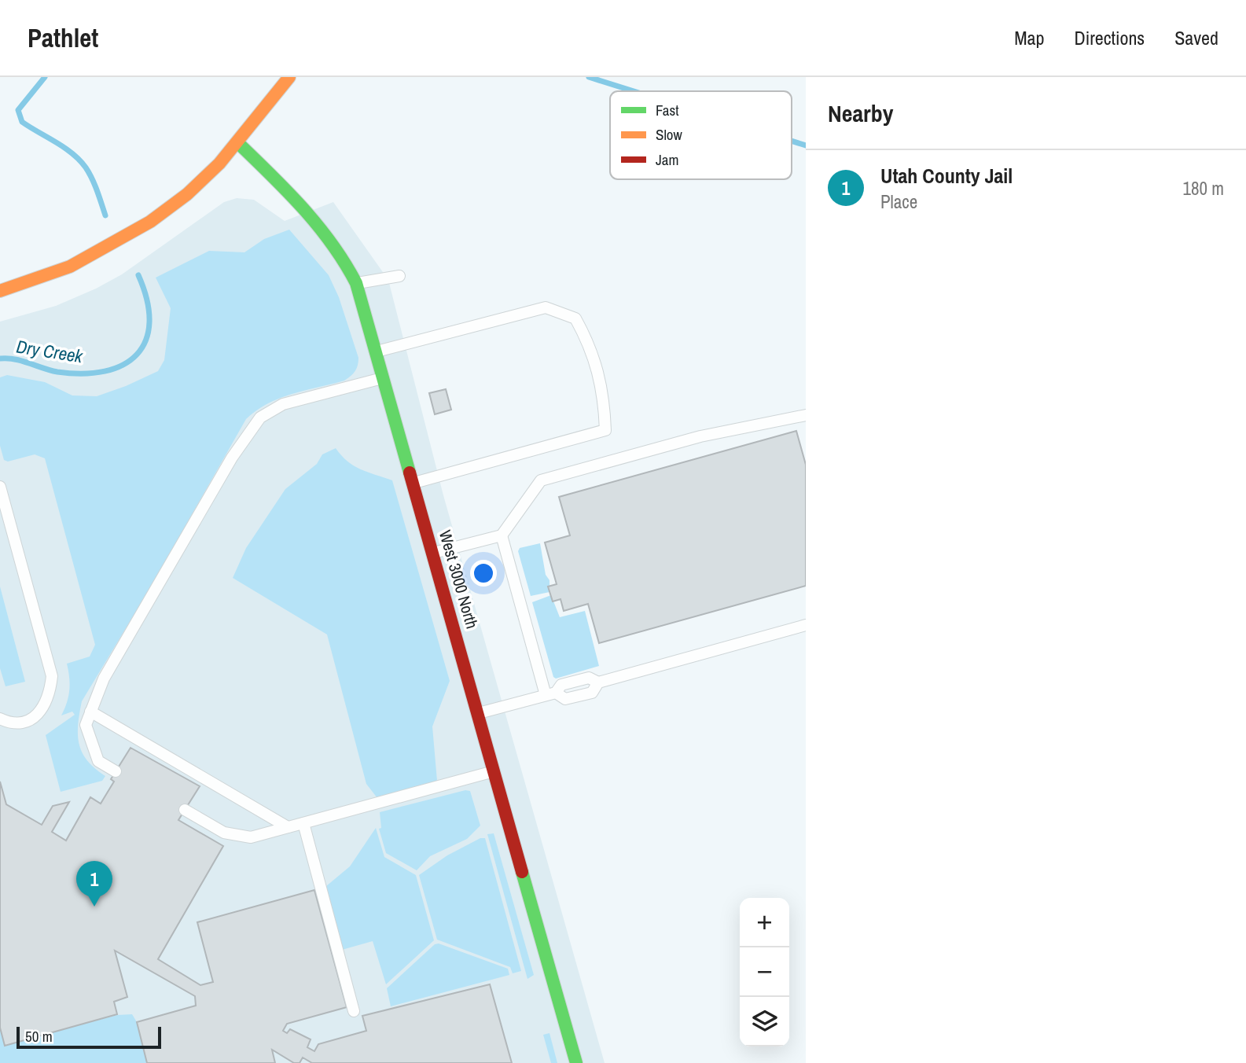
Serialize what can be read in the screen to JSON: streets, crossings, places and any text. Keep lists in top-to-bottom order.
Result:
{
  "streets": {
    "street": ["West 3000 North"]
  },
  "water": ["Dry Creek"],
  "legend": ["Fast", "Slow", "Jam"],
  "scale_bar": "50 m",
  "page": {
    "header": "Pathlet",
    "nav": ["Map", "Directions", "Saved"],
    "heading": "Nearby",
    "list": [
      {
        "mark": "1",
        "name": "Utah County Jail",
        "note": "Place",
        "value": "180 m"
      }
    ],
    "pins": "1",
    "map_buttons": ["+", "−"],
    "scale": "50 m"
  }
}
